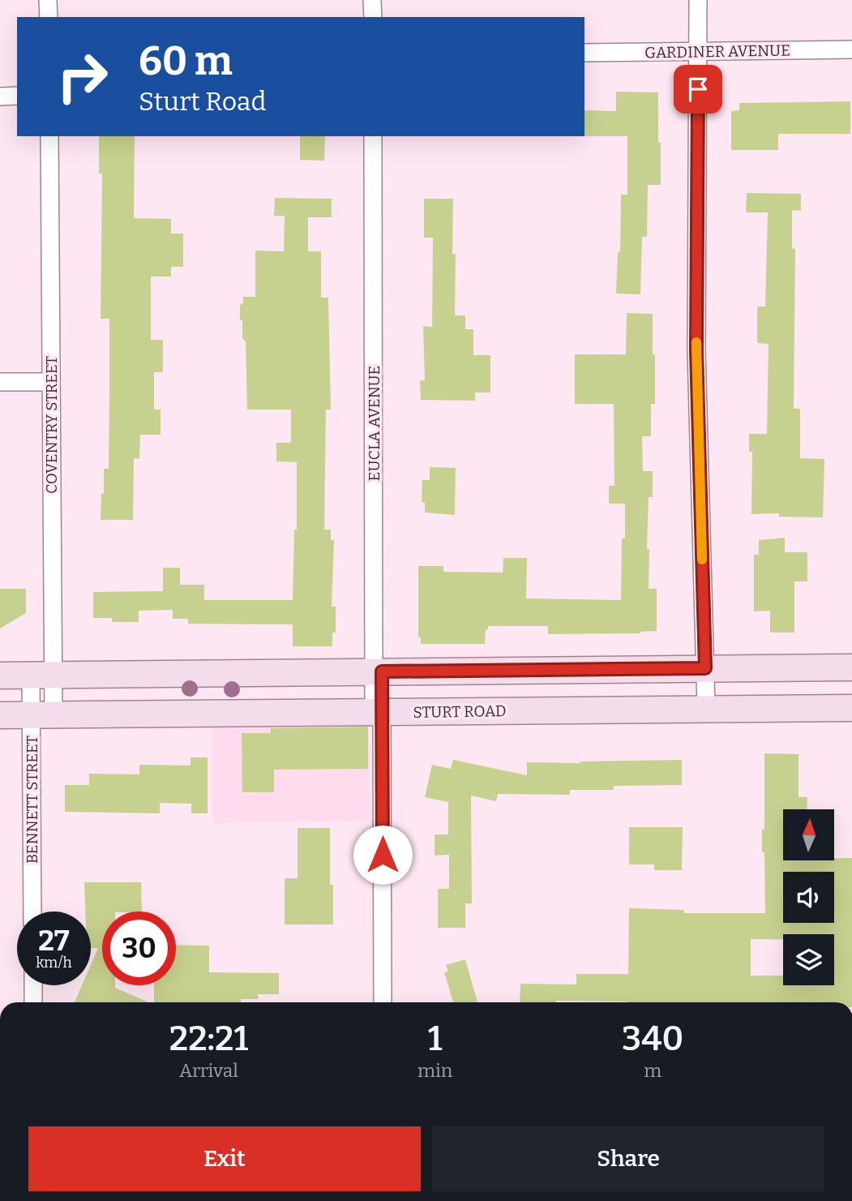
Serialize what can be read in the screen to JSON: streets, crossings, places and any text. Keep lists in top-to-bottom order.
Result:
{
  "streets": {
    "main road": ["STURT ROAD"],
    "street": [
      "GARDINER AVENUE",
      "EUCLA AVENUE",
      "COVENTRY STREET",
      "BENNETT STREET"
    ]
  },
  "crossings": [
    ["EUCLA AVENUE", "STURT ROAD"],
    ["COVENTRY STREET", "STURT ROAD"],
    ["COVENTRY STREET", "BENNETT STREET"],
    ["STURT ROAD", "BENNETT STREET"]
  ],
  "north": "top",
  "page": {
    "turn": ["60 m", "Sturt Road"],
    "speed": "27 km/h",
    "limit": "30",
    "eta": [
      "22:21",
      "Arrival",
      "1",
      "min",
      "340",
      "m"
    ],
    "buttons": ["Exit", "Share"]
  }
}
